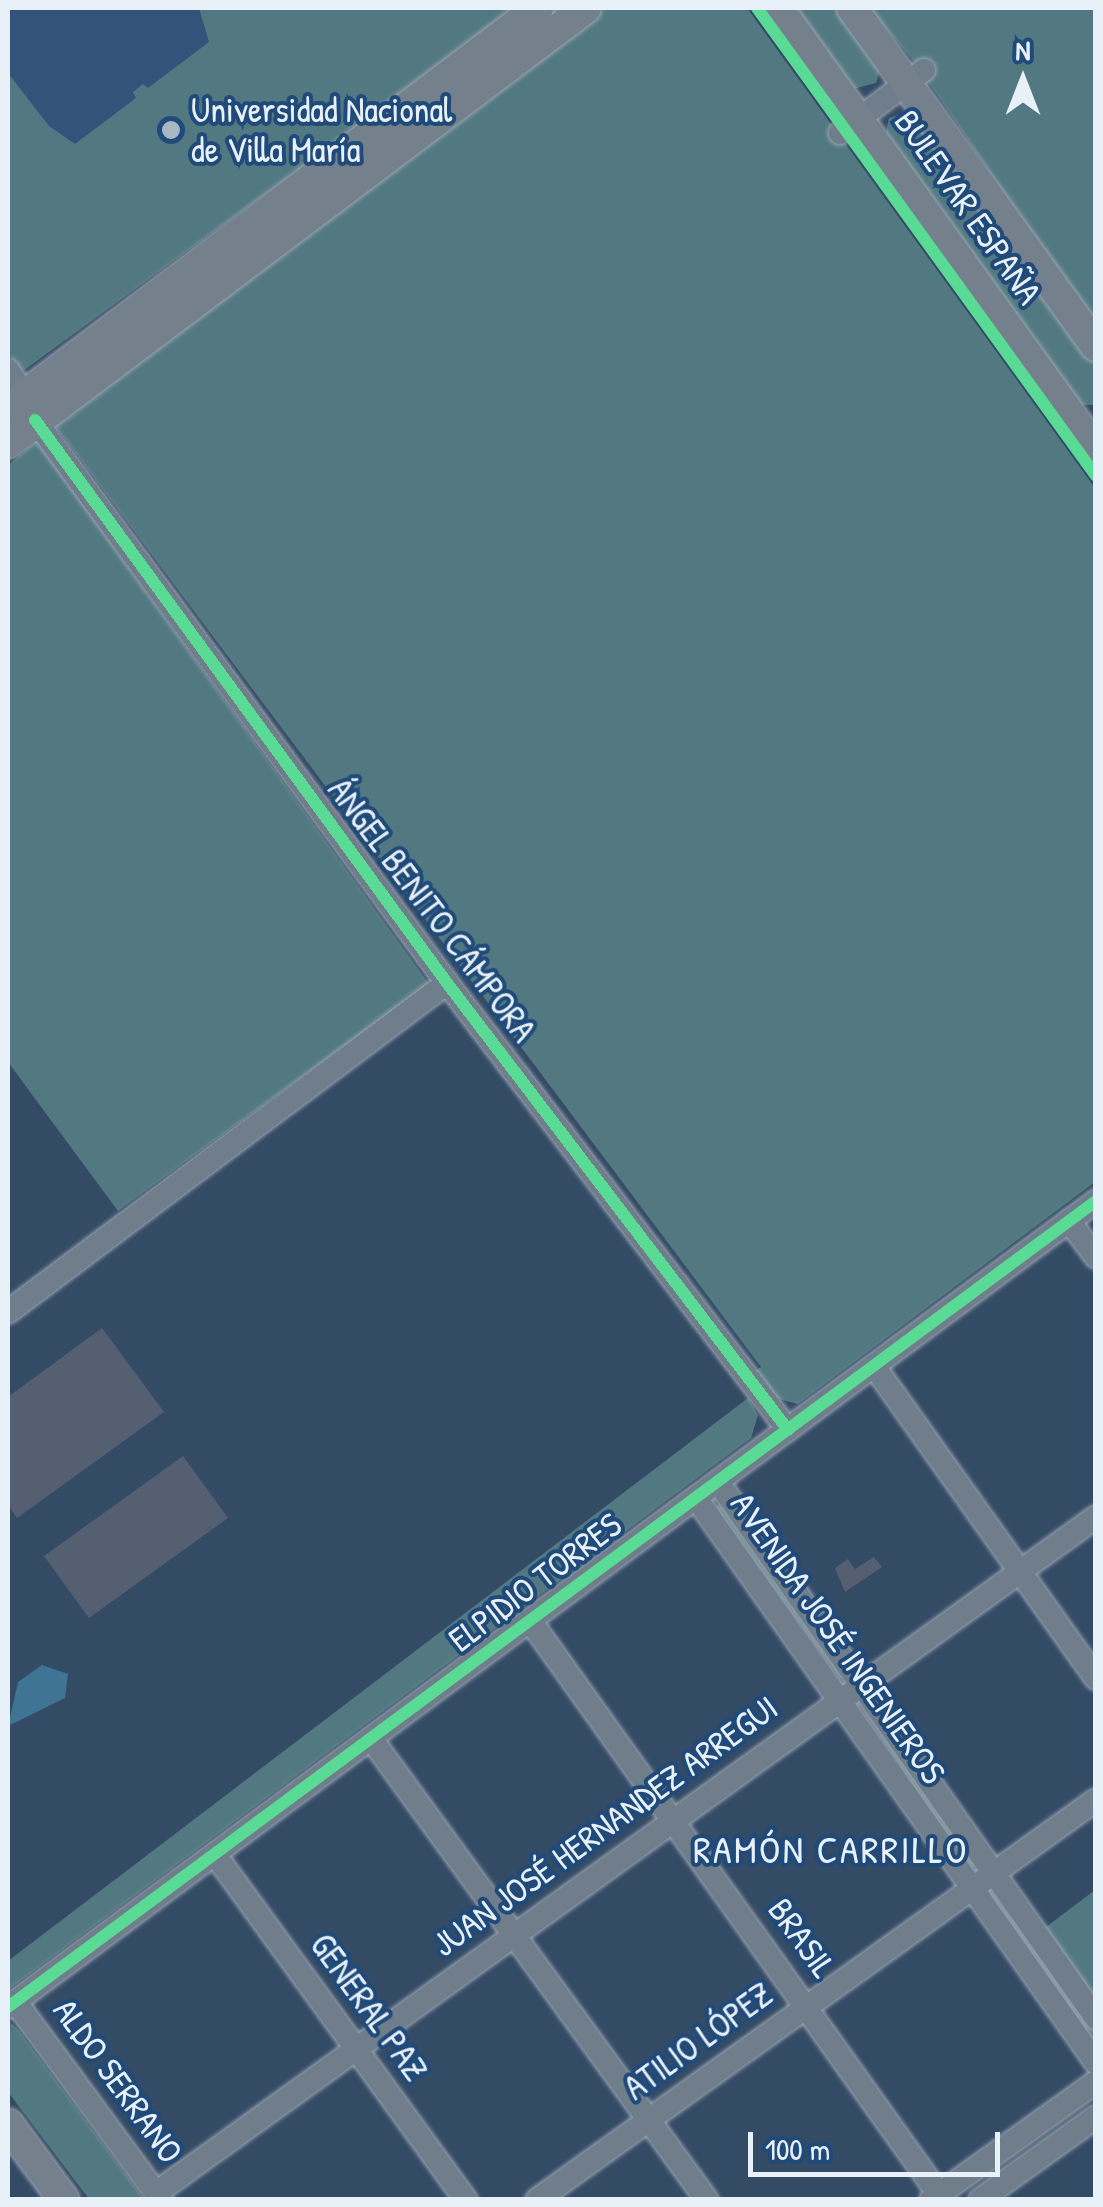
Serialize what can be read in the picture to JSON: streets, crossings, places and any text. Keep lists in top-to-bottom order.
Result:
{
  "streets": {
    "main road": ["BULEVAR ESPAÑA"],
    "street": [
      "ÁNGEL BENITO CÁMPORA",
      "ELPIDIO TORRES",
      "AVENIDA JOSÉ INGENIEROS",
      "JUAN JOSÉ HERNANDEZ ARREGUI",
      "BRASIL",
      "GENERAL PAZ",
      "ATILIO LÓPEZ",
      "ALDO SERRANO"
    ]
  },
  "crossings": [
    ["ÁNGEL BENITO CÁMPORA", "ELPIDIO TORRES"],
    ["ELPIDIO TORRES", "AVENIDA JOSÉ INGENIEROS"],
    ["ELPIDIO TORRES", "BRASIL"],
    ["ELPIDIO TORRES", "GENERAL PAZ"],
    ["ELPIDIO TORRES", "ALDO SERRANO"],
    ["AVENIDA JOSÉ INGENIEROS", "JUAN JOSÉ HERNANDEZ ARREGUI"],
    ["AVENIDA JOSÉ INGENIEROS", "ATILIO LÓPEZ"],
    ["JUAN JOSÉ HERNANDEZ ARREGUI", "BRASIL"],
    ["JUAN JOSÉ HERNANDEZ ARREGUI", "GENERAL PAZ"],
    ["JUAN JOSÉ HERNANDEZ ARREGUI", "ALDO SERRANO"],
    ["BRASIL", "ATILIO LÓPEZ"]
  ],
  "districts": ["RAMÓN CARRILLO"],
  "places": ["Universidad Nacional de Villa María"],
  "scale_bar": "100 m",
  "north": "top"
}
